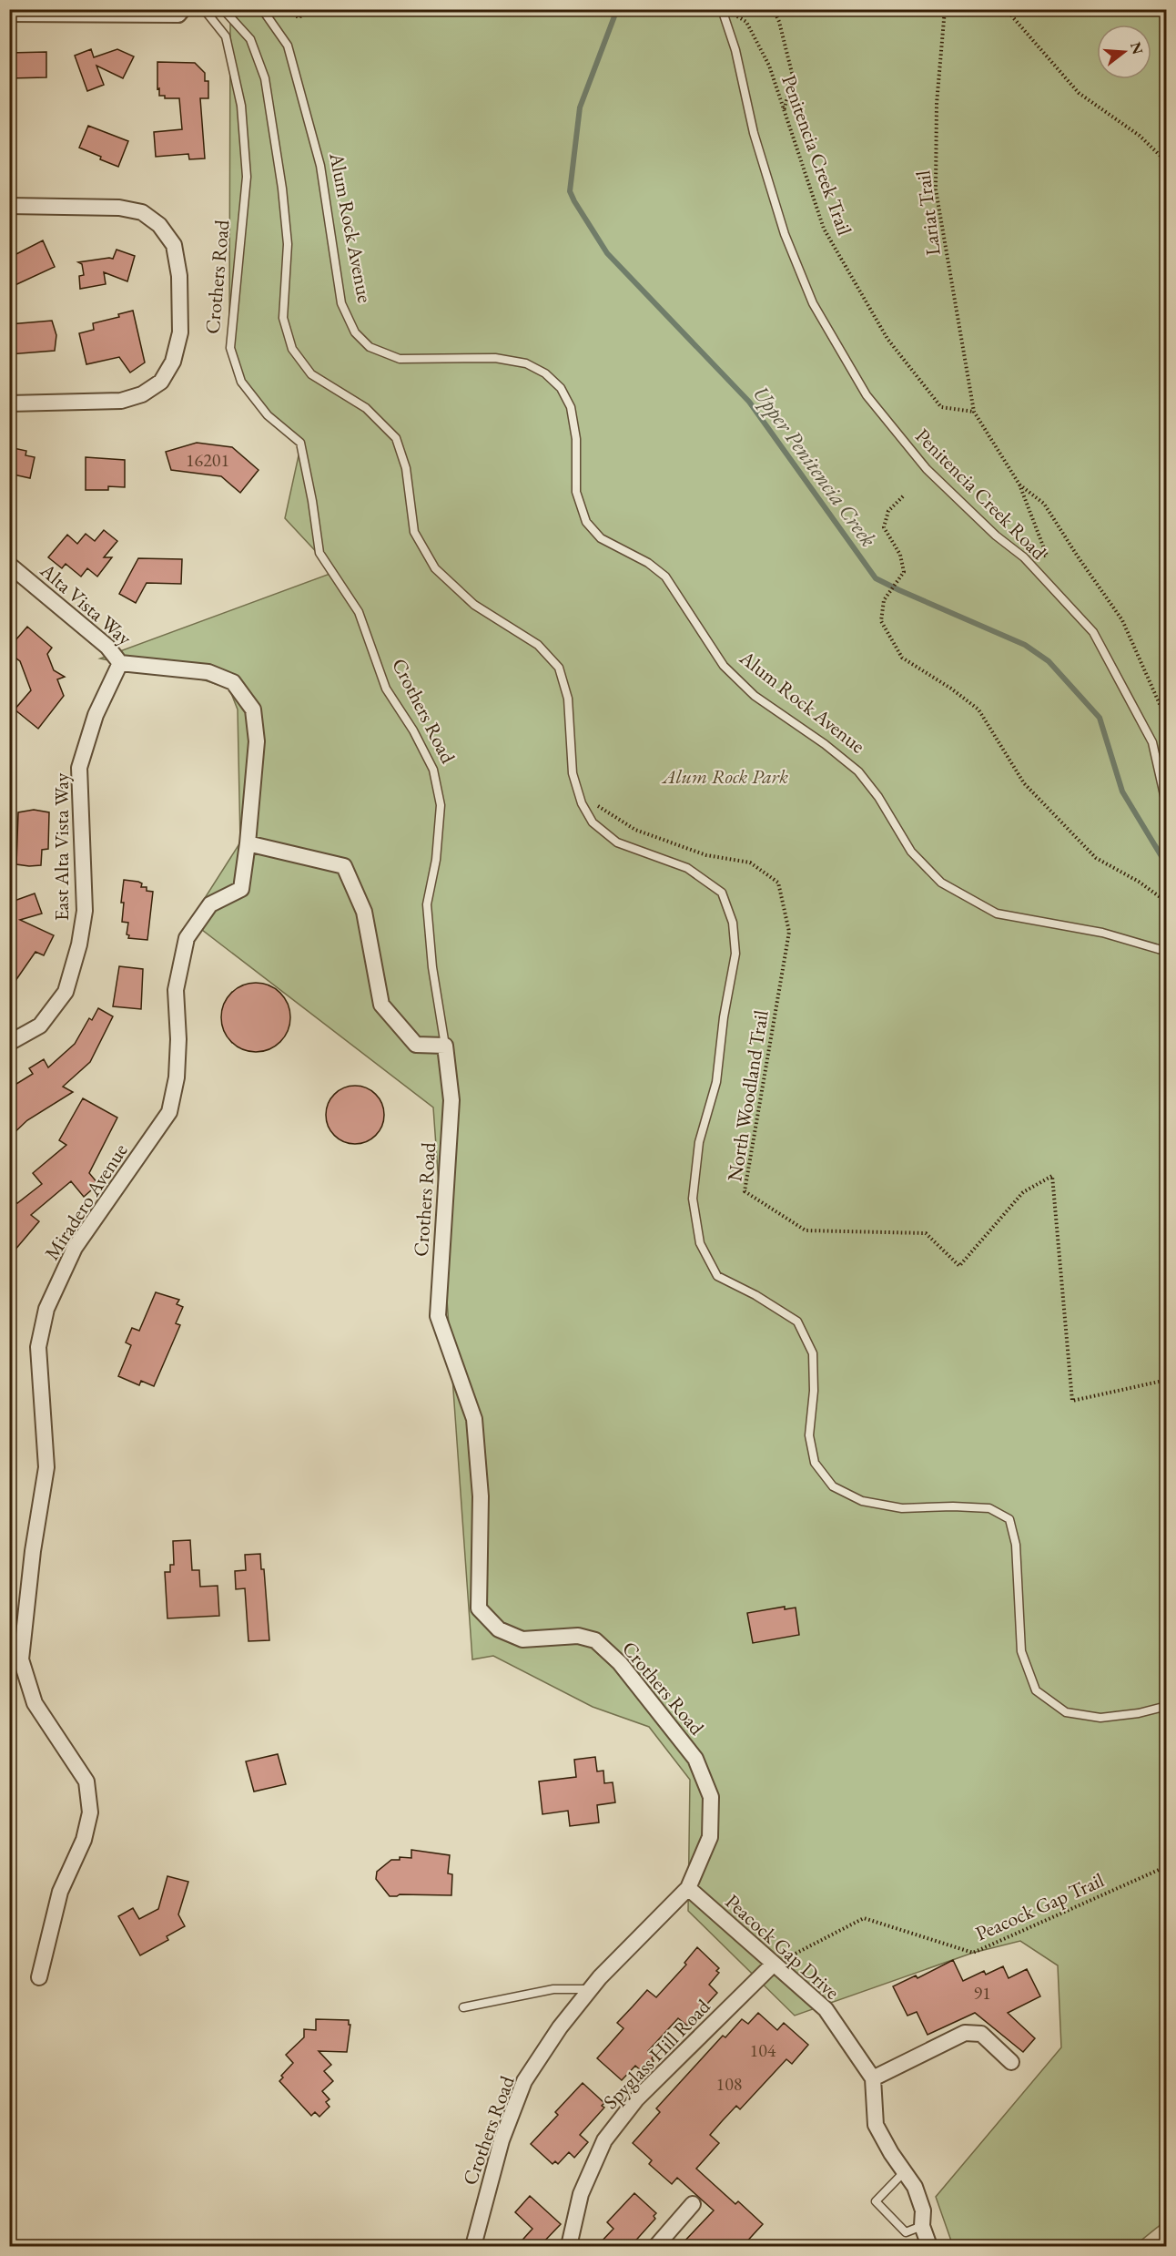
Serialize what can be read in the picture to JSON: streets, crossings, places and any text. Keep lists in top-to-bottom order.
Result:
{
  "streets": {
    "street": [
      "Crothers Road",
      "Alta Vista Way",
      "East Alta Vista Way",
      "Miradero Avenue",
      "Peacock Gap Drive",
      "Spyglass Hill Road"
    ],
    "lane": ["Alum Rock Avenue", "Penitencia Creek Road"],
    "path": [
      "Penitencia Creek Trail",
      "Lariat Trail",
      "North Woodland Trail",
      "Peacock Gap Trail"
    ]
  },
  "crossings": [
    ["Penitencia Creek Trail", "Lariat Trail"],
    ["Crothers Road", "Peacock Gap Drive"],
    ["Alta Vista Way", "East Alta Vista Way"],
    ["Alta Vista Way", "Miradero Avenue"],
    ["Peacock Gap Trail", "Peacock Gap Drive"],
    ["Peacock Gap Trail", "Spyglass Hill Road"],
    ["Peacock Gap Drive", "Spyglass Hill Road"]
  ],
  "water": ["Upper Penitencia Creek"],
  "parks": ["Alum Rock Park"],
  "house_numbers": [
    "16201",
    "91",
    "104",
    "108"
  ],
  "north": "right"
}
